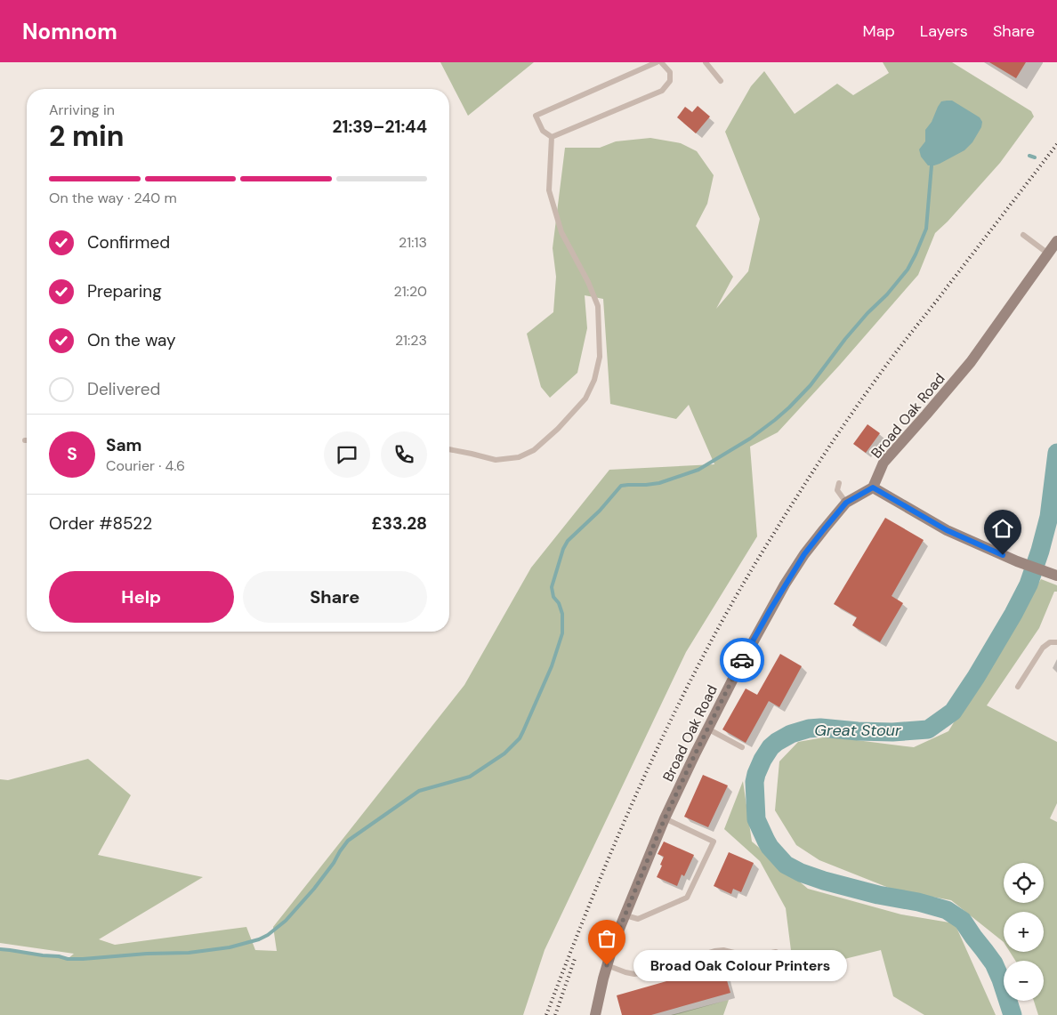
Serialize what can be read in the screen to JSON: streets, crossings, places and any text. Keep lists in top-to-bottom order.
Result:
{
  "streets": {
    "street": ["Broad Oak Road"]
  },
  "water": ["Great Stour"],
  "places": ["Broad Oak Colour Printers"],
  "page": {
    "header": "Nomnom",
    "nav": ["Map", "Layers", "Share"],
    "heading": ["2 min", "Arriving in", "21:39–21:44"],
    "panel": [
      "Sam",
      "Courier · 4.6",
      "Order #8522",
      "£33.28"
    ],
    "bar": "On the way · 240 m",
    "list": [
      ["Confirmed", "21:13"],
      ["Preparing", "21:20"],
      ["On the way", "21:23"],
      "Delivered"
    ],
    "round": "S",
    "buttons": ["Help", "Share"],
    "map_buttons": ["+", "−"],
    "bubble": "Broad Oak Colour Printers"
  }
}
